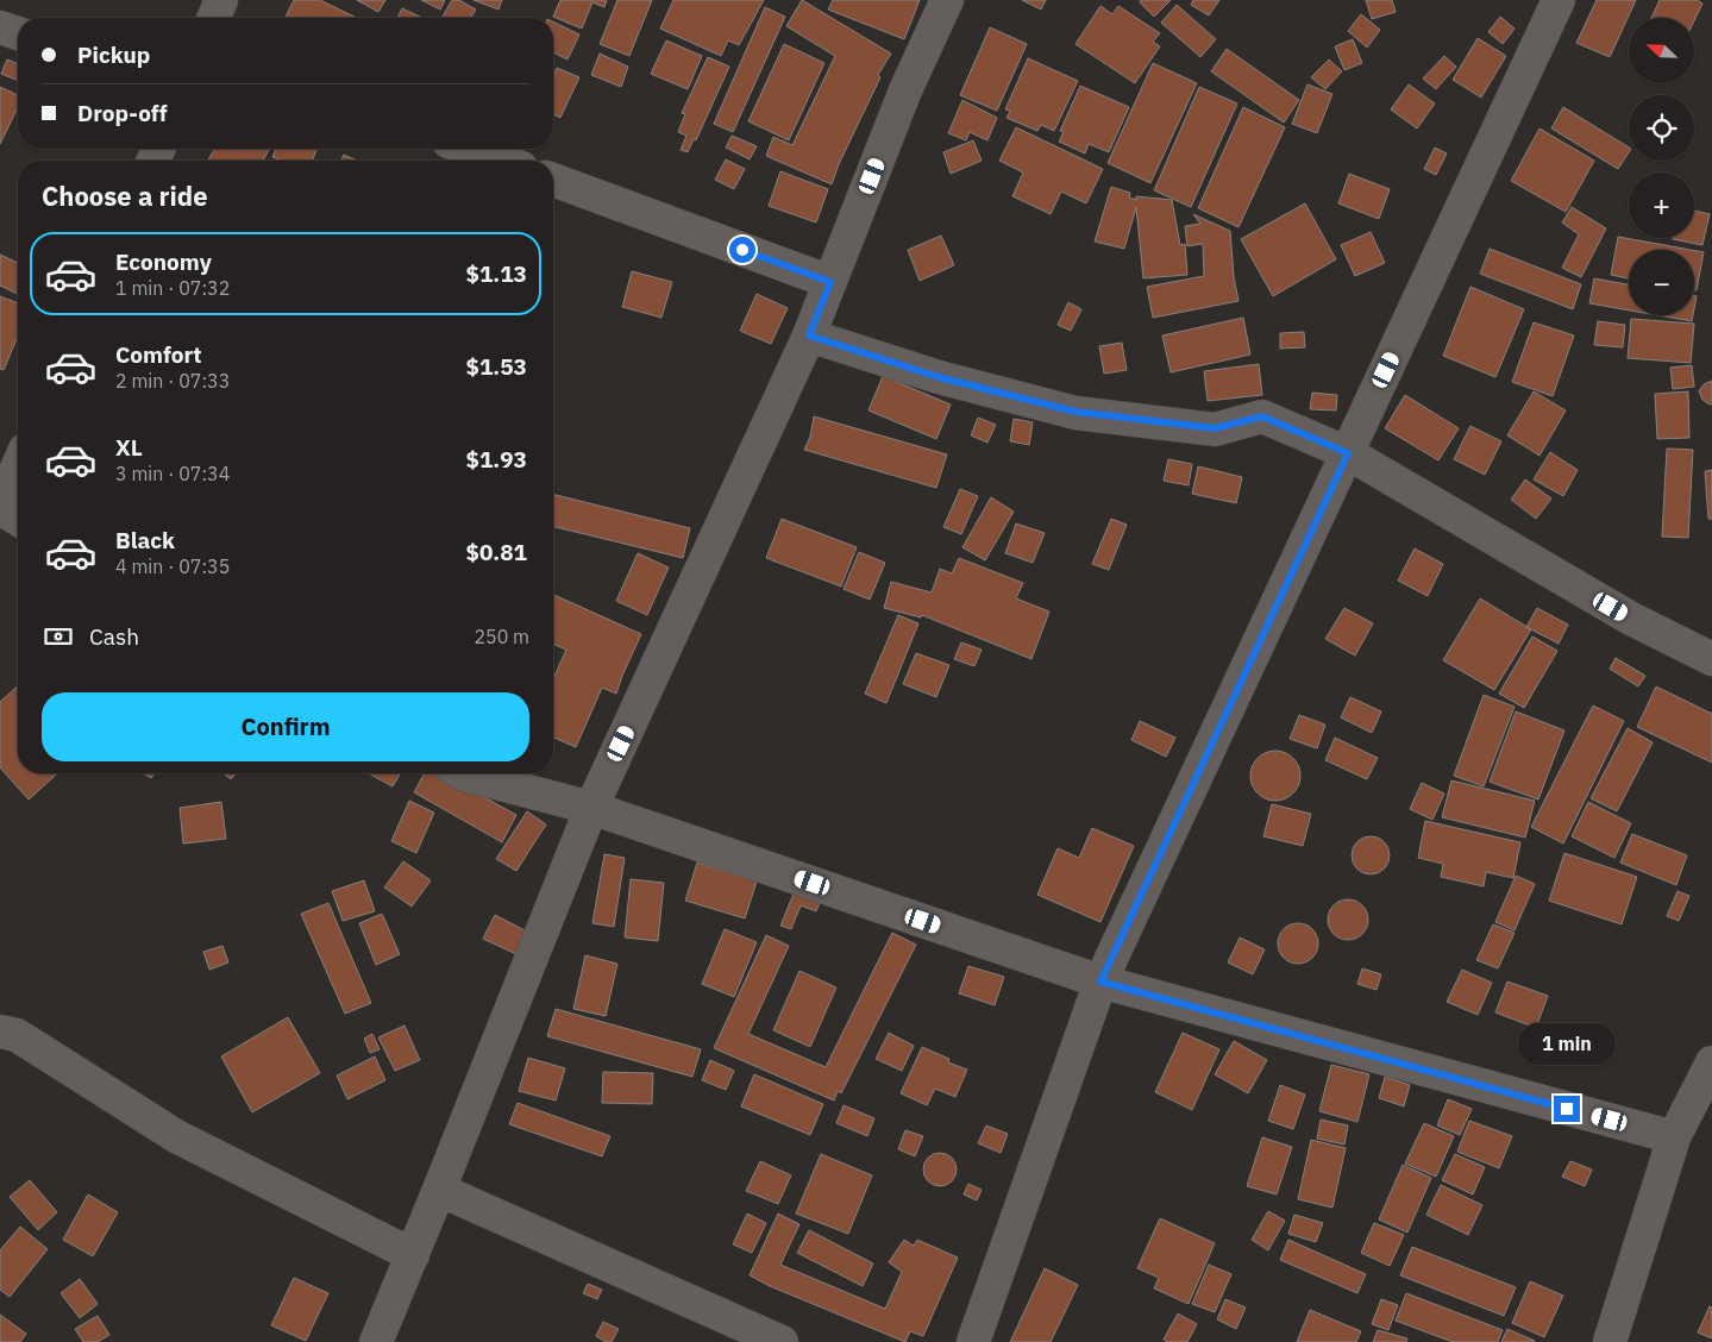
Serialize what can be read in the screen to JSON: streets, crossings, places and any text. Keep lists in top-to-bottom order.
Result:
{
  "north": "top left",
  "page": {
    "map_buttons": ["+", "−"],
    "banner": ["Pickup", "Drop-off"],
    "heading": "Choose a ride",
    "list": [
      {
        "name": "Economy",
        "note": "1 min · 07:32",
        "value": "$1.13"
      },
      {
        "name": "Comfort",
        "note": "2 min · 07:33",
        "value": "$1.53"
      },
      {
        "name": "XL",
        "note": "3 min · 07:34",
        "value": "$1.93"
      },
      {
        "name": "Black",
        "note": "4 min · 07:35",
        "value": "$0.81"
      }
    ],
    "pay": ["Cash", "250 m"],
    "buttons": "Confirm",
    "bubble": "1 min"
  }
}
